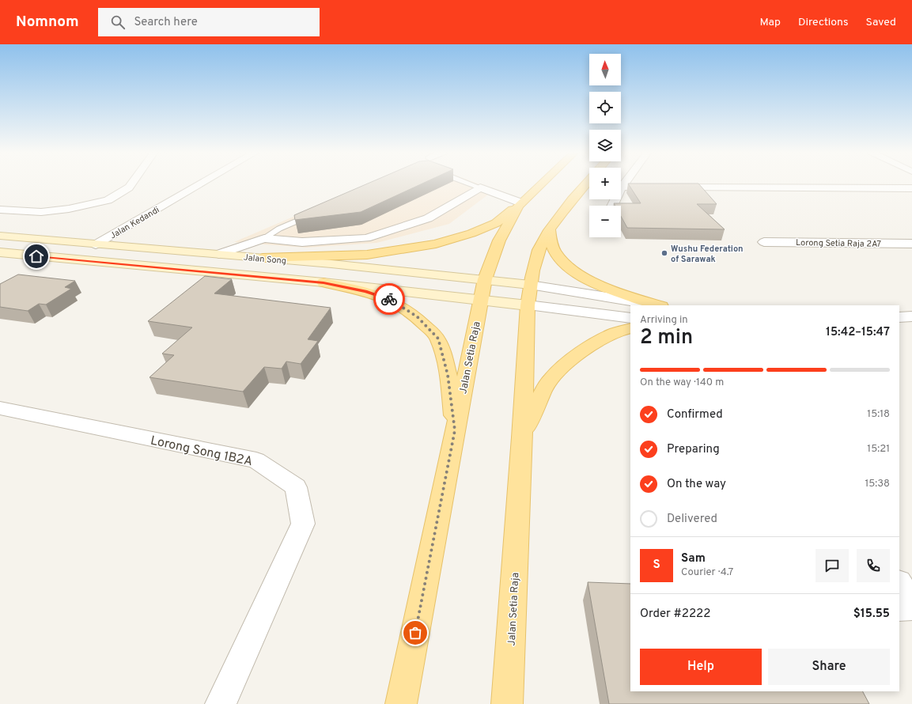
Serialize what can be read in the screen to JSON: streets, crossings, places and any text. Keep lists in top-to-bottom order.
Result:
{
  "streets": {
    "main road": ["Jalan Song", "Jalan Setia Raja"],
    "street": ["Jalan Kedandi", "Lorong Setia Raja 2A7", "Lorong Song 1B2A"]
  },
  "crossings": [
    ["Jalan Kedandi", "Jalan Song"],
    ["Jalan Song", "Jalan Setia Raja"]
  ],
  "places": ["Wushu Federation of Sarawak"],
  "north": "top",
  "page": {
    "header": "Nomnom",
    "search": "Search here",
    "nav": ["Map", "Directions", "Saved"],
    "map_buttons": ["+", "−"],
    "heading": ["2 min", "Arriving in", "15:42–15:47"],
    "panel": [
      "Sam",
      "Courier · 4.7",
      "Order #2222",
      "$15.55"
    ],
    "bar": "On the way · 140 m",
    "list": [
      ["Confirmed", "15:18"],
      ["Preparing", "15:21"],
      ["On the way", "15:38"],
      "Delivered"
    ],
    "round": "S",
    "buttons": ["Help", "Share"]
  }
}
